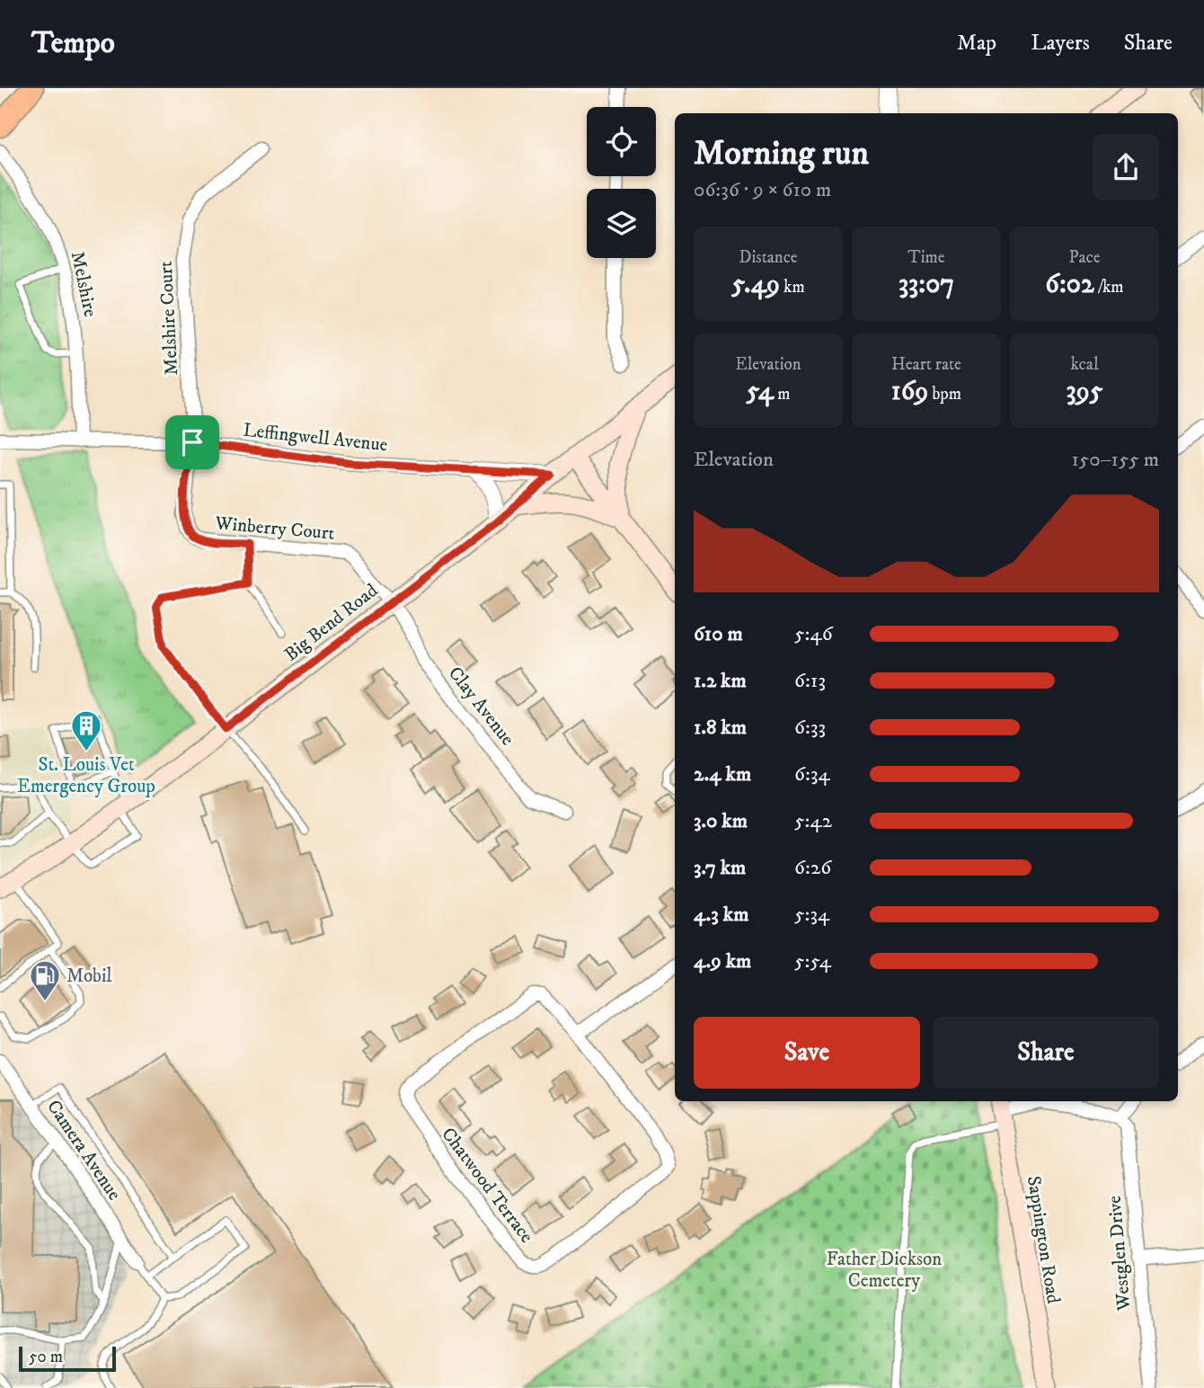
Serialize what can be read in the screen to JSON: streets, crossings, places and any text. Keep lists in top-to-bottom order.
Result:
{
  "streets": {
    "main road": ["Big Bend Road", "Sappington Road"],
    "street": [
      "Melshire",
      "Melshire Court",
      "Leffingwell Avenue",
      "Winberry Court",
      "Clay Avenue",
      "Camera Avenue",
      "Chatwood Terrace",
      "Westglen Drive"
    ]
  },
  "crossings": [
    ["Melshire", "Leffingwell Avenue"],
    ["Melshire Court", "Leffingwell Avenue"],
    ["Melshire Court", "Winberry Court"],
    ["Leffingwell Avenue", "Winberry Court"],
    ["Leffingwell Avenue", "Big Bend Road"],
    ["Winberry Court", "Big Bend Road"],
    ["Winberry Court", "Clay Avenue"],
    ["Big Bend Road", "Clay Avenue"]
  ],
  "parks": ["Father Dickson Cemetery"],
  "places": {
    "building": ["St. Louis Vet Emergency Group"],
    "fuel station": ["Mobil"]
  },
  "scale_bar": "50 m",
  "page": {
    "header": "Tempo",
    "nav": ["Map", "Layers", "Share"],
    "heading": ["Morning run", "06:36 · 9 × 610 m"],
    "stats": [
      ["Distance", "5.49 km"],
      ["Time", "33:07"],
      ["Pace", "6:02 /km"],
      ["Elevation", "54 m"],
      ["Heart rate", "169 bpm"],
      ["kcal", "395"]
    ],
    "chart": ["Elevation", "150–155 m"],
    "list": [
      {
        "name": "610 m",
        "note": "5:46"
      },
      {
        "name": "1.2 km",
        "note": "6:13"
      },
      {
        "name": "1.8 km",
        "note": "6:33"
      },
      {
        "name": "2.4 km",
        "note": "6:34"
      },
      {
        "name": "3.0 km",
        "note": "5:42"
      },
      {
        "name": "3.7 km",
        "note": "6:26"
      },
      {
        "name": "4.3 km",
        "note": "5:34"
      },
      {
        "name": "4.9 km",
        "note": "5:54"
      }
    ],
    "buttons": ["Save", "Share"],
    "scale": "50 m"
  }
}
